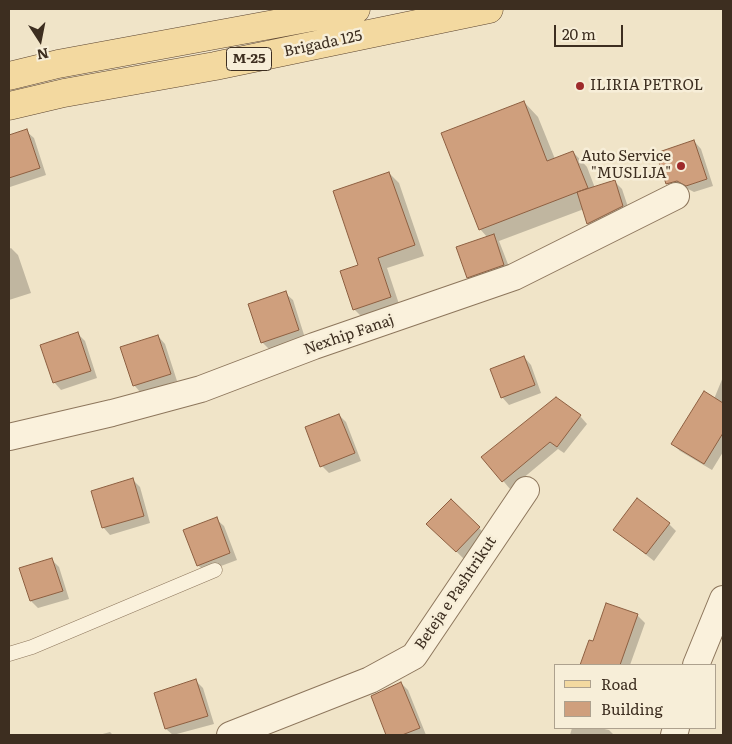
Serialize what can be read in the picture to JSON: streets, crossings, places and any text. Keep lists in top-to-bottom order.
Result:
{
  "streets": {
    "main road": ["Brigada 125", "M-25"],
    "street": ["Nexhip Fanaj", "Beteja e Pashtrikut"]
  },
  "places": ["ILIRIA PETROL", "Auto Service \"MUSLIJA\""],
  "legend": ["Road", "Building"],
  "scale_bar": "20 m",
  "north": "bottom"
}
